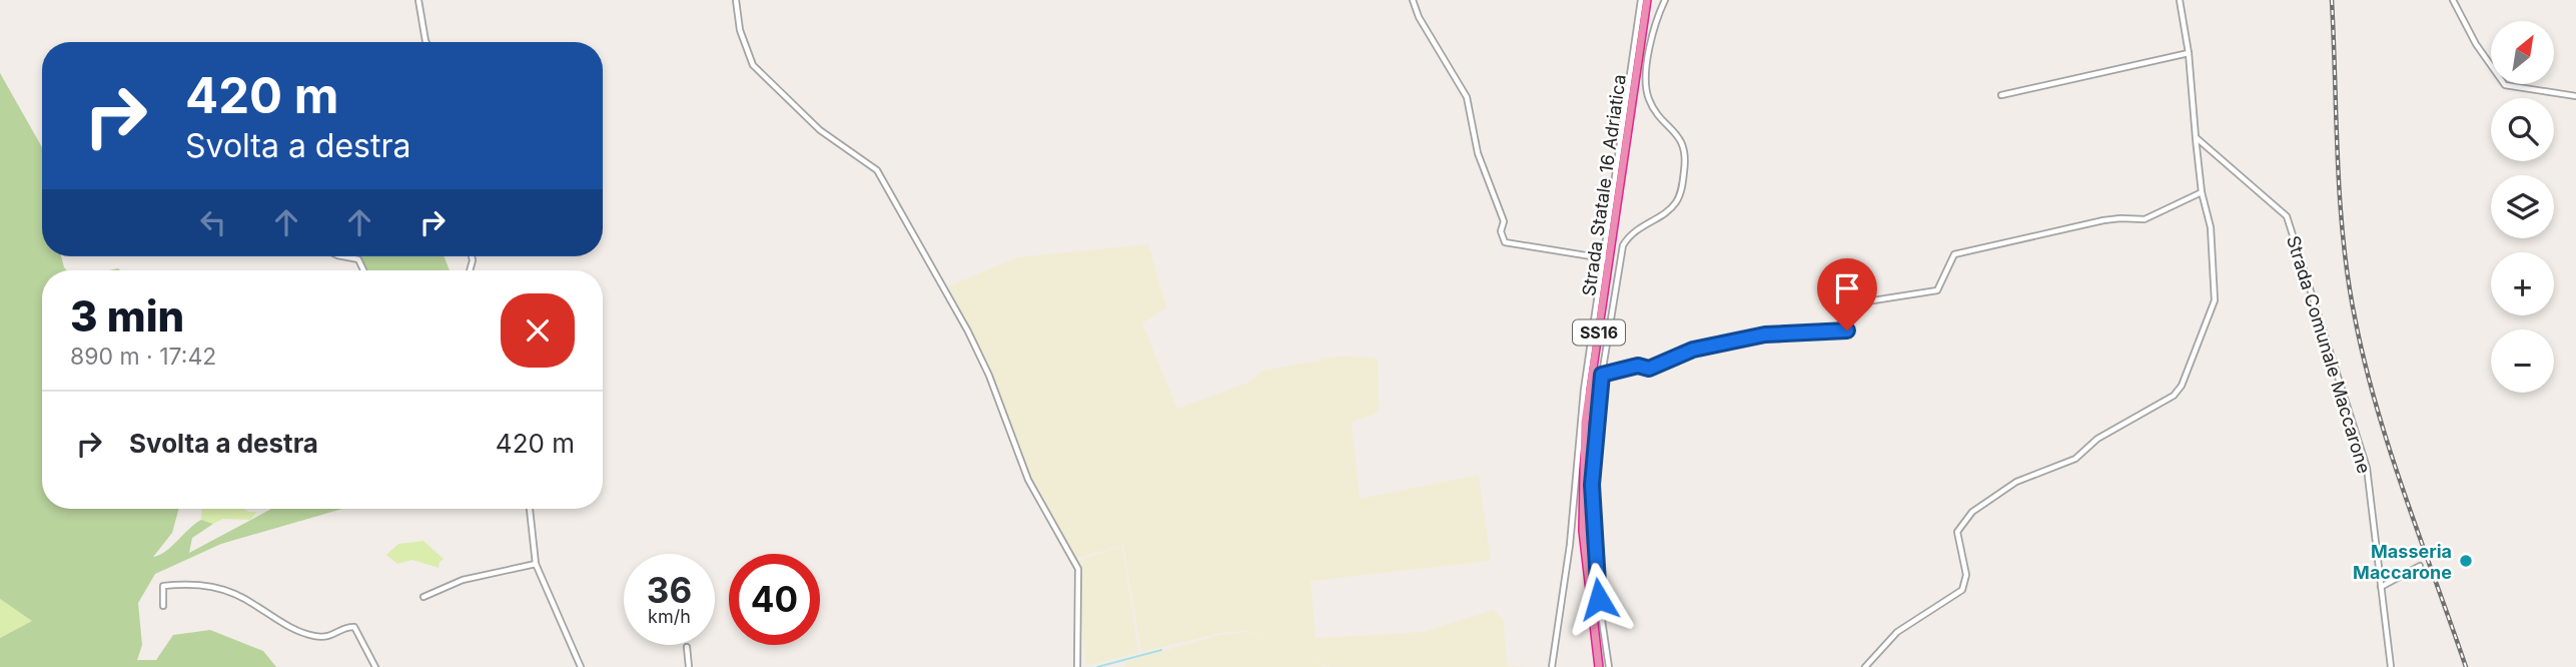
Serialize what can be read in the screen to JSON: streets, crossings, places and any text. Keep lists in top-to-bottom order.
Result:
{
  "streets": {
    "highway": ["Strada Statale 16 Adriatica", "SS16"],
    "street": ["Strada Comunale Maccarone"]
  },
  "places": ["Masseria Maccarone"],
  "north": "top right",
  "page": {
    "map_buttons": ["+", "−"],
    "turn": ["420 m", "Svolta a destra"],
    "heading": ["3 min", "890 m · 17:42"],
    "list": [
      {
        "name": "Svolta a destra",
        "value": "420 m"
      }
    ],
    "speed": "36 km/h",
    "limit": "40"
  }
}
